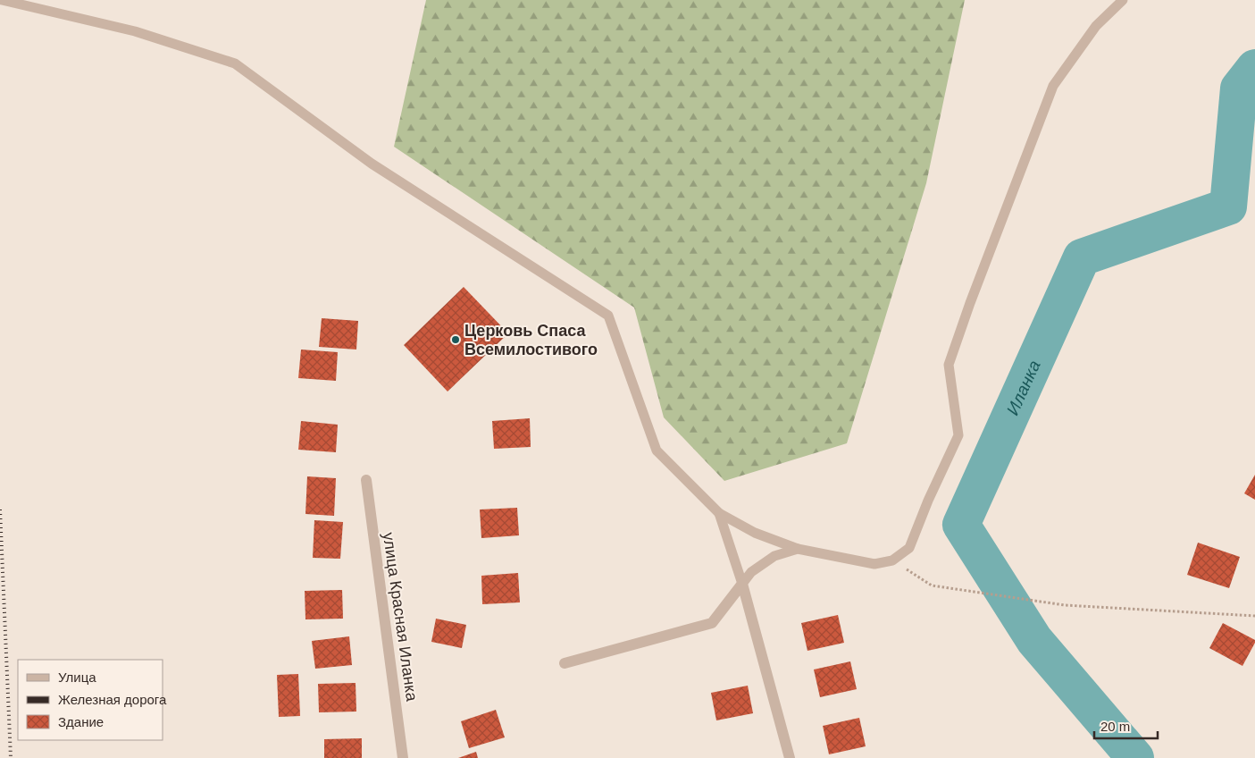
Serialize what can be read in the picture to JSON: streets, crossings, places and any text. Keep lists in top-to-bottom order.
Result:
{
  "streets": {
    "street": ["улица Красная Иланка"]
  },
  "water": ["Иланка"],
  "places": ["Церковь Спаса Всемилостивого"],
  "legend": ["Улица", "Железная дорога", "Здание"],
  "scale_bar": "20 m"
}
